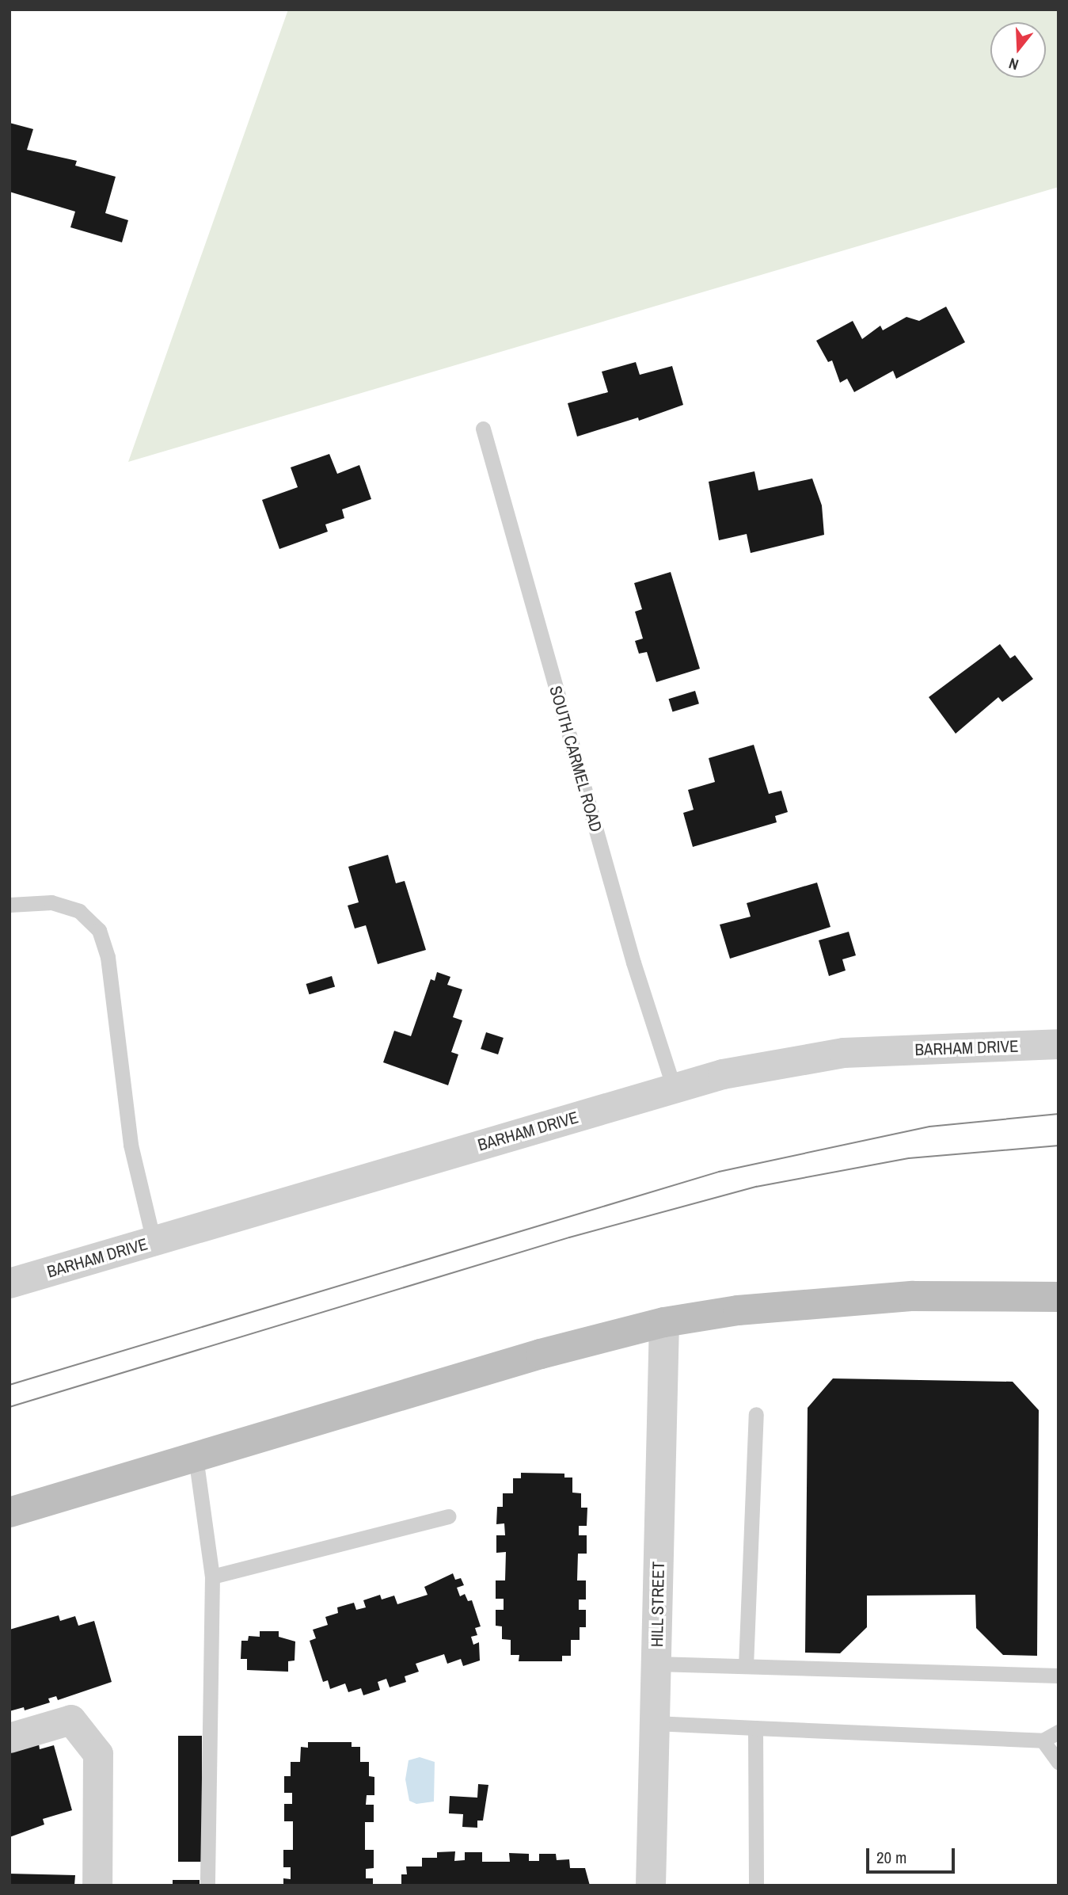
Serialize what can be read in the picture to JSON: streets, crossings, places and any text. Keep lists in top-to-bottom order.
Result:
{
  "streets": {
    "street": ["BARHAM DRIVE", "HILL STREET"],
    "lane": ["SOUTH CARMEL ROAD"]
  },
  "crossings": [
    ["SOUTH CARMEL ROAD", "BARHAM DRIVE"]
  ],
  "scale_bar": "20 m",
  "north": "bottom"
}
